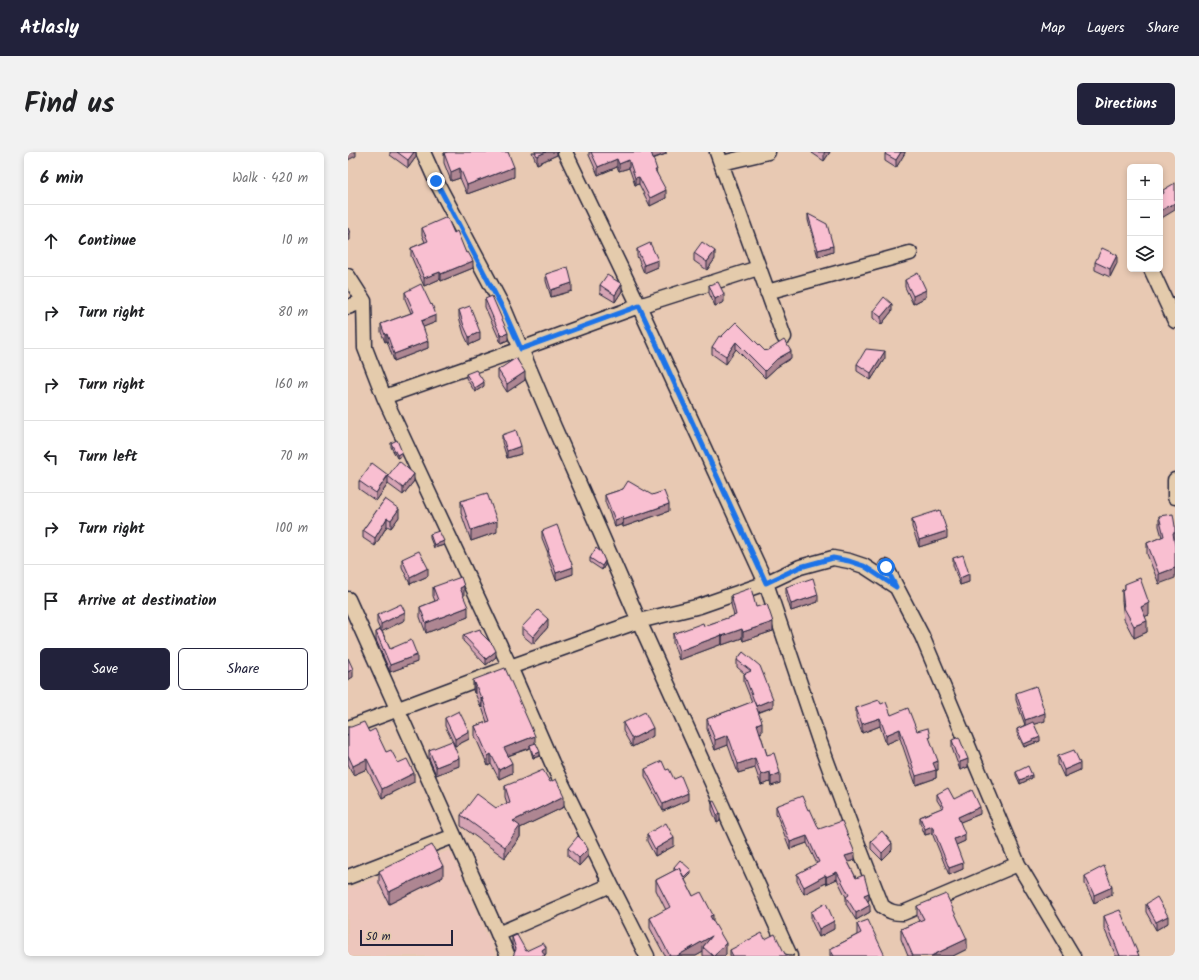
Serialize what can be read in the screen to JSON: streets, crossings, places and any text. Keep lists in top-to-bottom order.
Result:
{
  "scale_bar": "50 m",
  "page": {
    "header": "Atlasly",
    "nav": ["Map", "Layers", "Share"],
    "title": "Find us",
    "buttons": [
      "Directions",
      ["Save", "Share"]
    ],
    "heading": ["6 min", "Walk · 420 m"],
    "map_buttons": ["+", "−"],
    "list": [
      ["Continue", "10 m"],
      ["Turn right", "80 m"],
      ["Turn right", "160 m"],
      ["Turn left", "70 m"],
      ["Turn right", "100 m"],
      "Arrive at destination"
    ],
    "scale": "50 m"
  }
}
